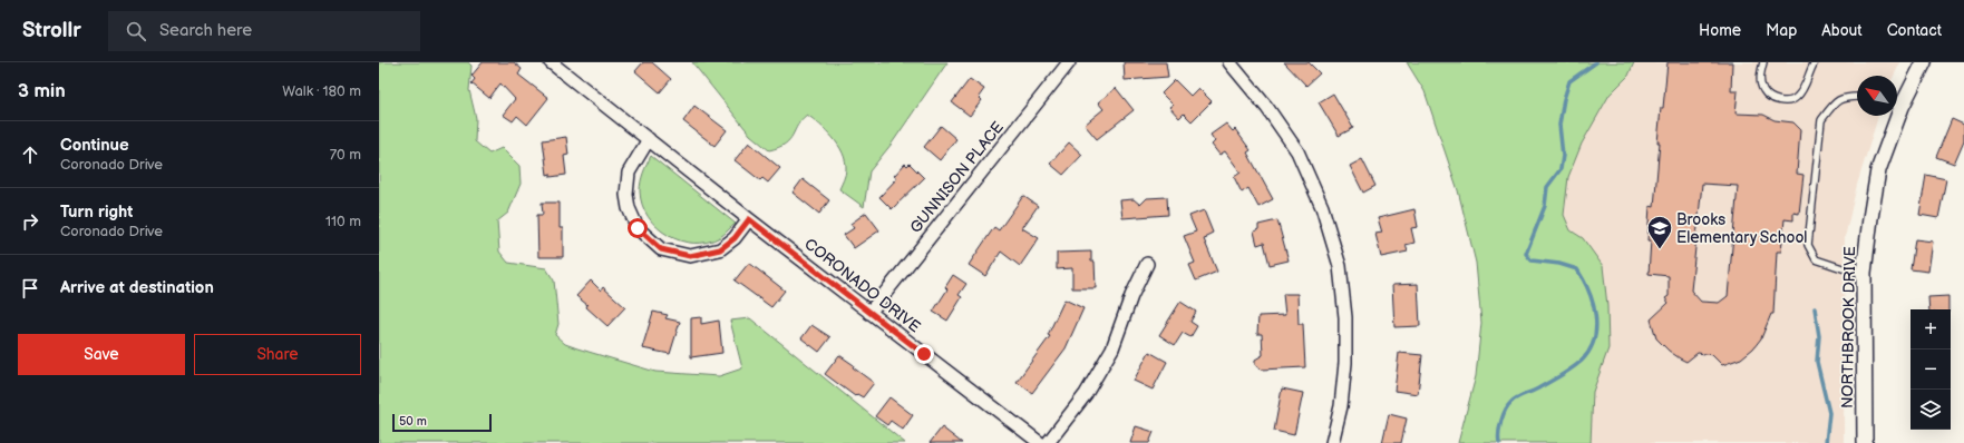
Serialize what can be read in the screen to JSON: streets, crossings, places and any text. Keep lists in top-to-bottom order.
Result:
{
  "streets": {
    "street": ["GUNNISON PLACE", "CORONADO DRIVE", "NORTHBROOK DRIVE"]
  },
  "crossings": [
    ["GUNNISON PLACE", "CORONADO DRIVE"]
  ],
  "places": {
    "school or university": ["Brooks Elementary School"]
  },
  "scale_bar": "50 m",
  "north": "top left",
  "page": {
    "header": "Strollr",
    "search": "Search here",
    "nav": [
      "Home",
      "Map",
      "About",
      "Contact"
    ],
    "heading": ["3 min", "Walk · 180 m"],
    "list": [
      ["Continue", "Coronado Drive", "70 m"],
      ["Turn right", "Coronado Drive", "110 m"],
      "Arrive at destination"
    ],
    "map_buttons": ["+", "−"],
    "buttons": ["Save", "Share"],
    "scale": "50 m"
  }
}
